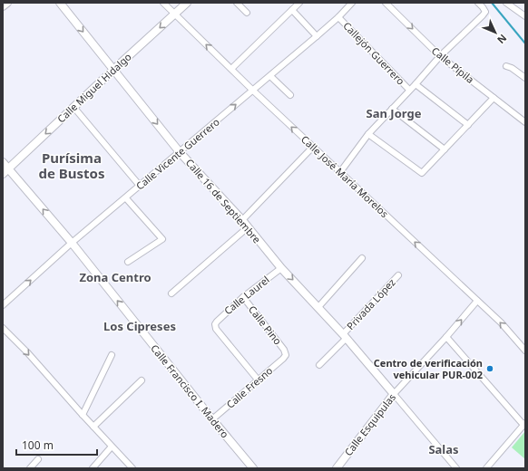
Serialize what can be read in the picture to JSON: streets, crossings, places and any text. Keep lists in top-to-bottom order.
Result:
{
  "streets": {
    "street": [
      "Callejón Guerrero",
      "Calle Pípila",
      "Calle Miguel Hidalgo",
      "Calle Vicente Guerrero",
      "Calle José María Morelos",
      "Calle 16 de Septiembre",
      "Calle Laurel",
      "Privada López",
      "Calle Pino",
      "Calle Fresno",
      "Calle Francisco I. Madero",
      "Calle Esquipulas"
    ]
  },
  "crossings": [
    ["Callejón Guerrero", "Calle Vicente Guerrero"],
    ["Calle Miguel Hidalgo", "Calle José María Morelos"],
    ["Calle Miguel Hidalgo", "Calle 16 de Septiembre"],
    ["Calle Miguel Hidalgo", "Calle Francisco I. Madero"],
    ["Calle Vicente Guerrero", "Calle José María Morelos"],
    ["Calle Vicente Guerrero", "Calle 16 de Septiembre"],
    ["Calle Vicente Guerrero", "Calle Francisco I. Madero"],
    ["Calle José María Morelos", "Calle Esquipulas"],
    ["Calle 16 de Septiembre", "Calle Laurel"],
    ["Calle 16 de Septiembre", "Privada López"],
    ["Calle 16 de Septiembre", "Calle Esquipulas"],
    ["Calle Laurel", "Calle Pino"],
    ["Calle Laurel", "Calle Fresno"],
    ["Calle Pino", "Calle Fresno"],
    ["Calle Fresno", "Calle Francisco I. Madero"]
  ],
  "one_way": [
    "Calle Pípila",
    "Calle Miguel Hidalgo",
    "Calle Vicente Guerrero",
    "Calle José María Morelos",
    "Calle Francisco I. Madero"
  ],
  "districts": [
    "San Jorge",
    "Purísima de Bustos",
    "Zona Centro",
    "Los Cipreses",
    "Salas"
  ],
  "places": ["Centro de verificación vehicular PUR-002"],
  "scale_bar": "100 m",
  "north": "bottom right"
}
